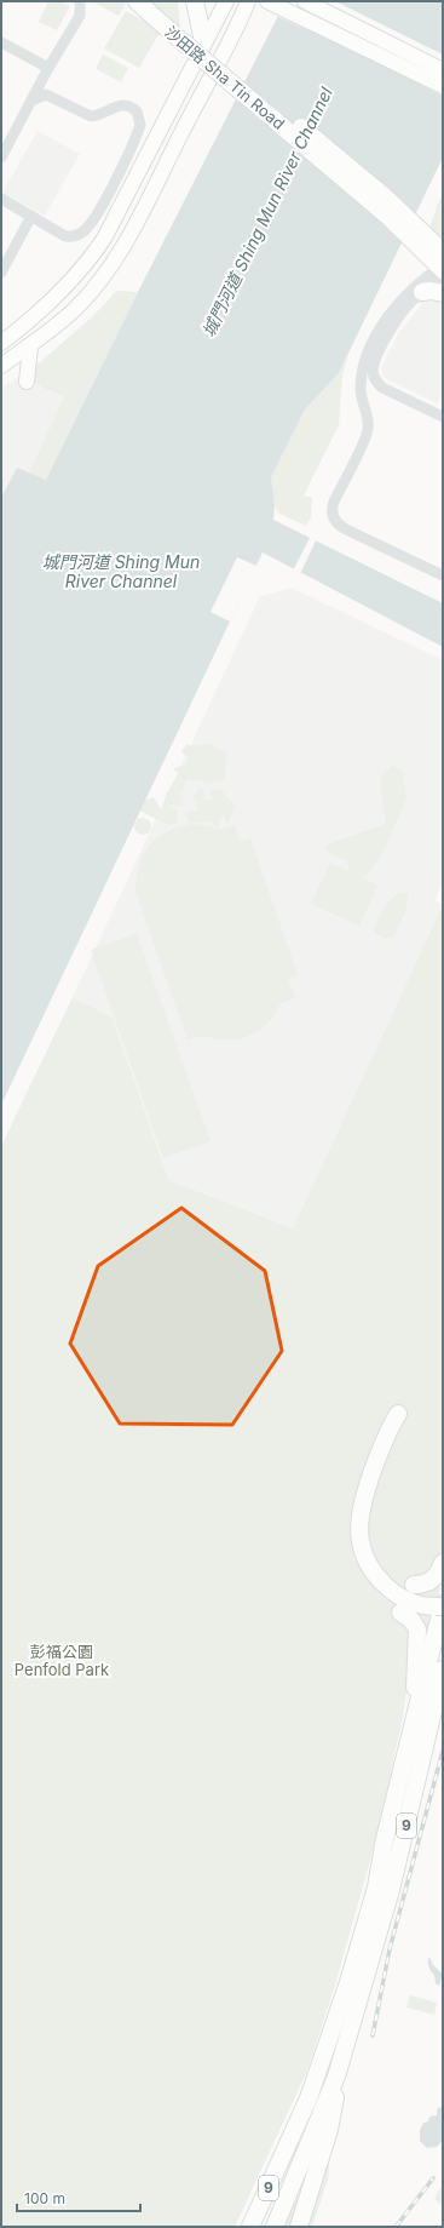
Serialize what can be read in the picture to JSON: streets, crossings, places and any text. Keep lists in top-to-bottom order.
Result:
{
  "streets": {
    "highway": ["沙田路 Sha Tin Road", "9"]
  },
  "water": ["城門河道 Shing Mun River Channel"],
  "parks": ["彭福公園 Penfold Park"],
  "scale_bar": "100 m"
}
